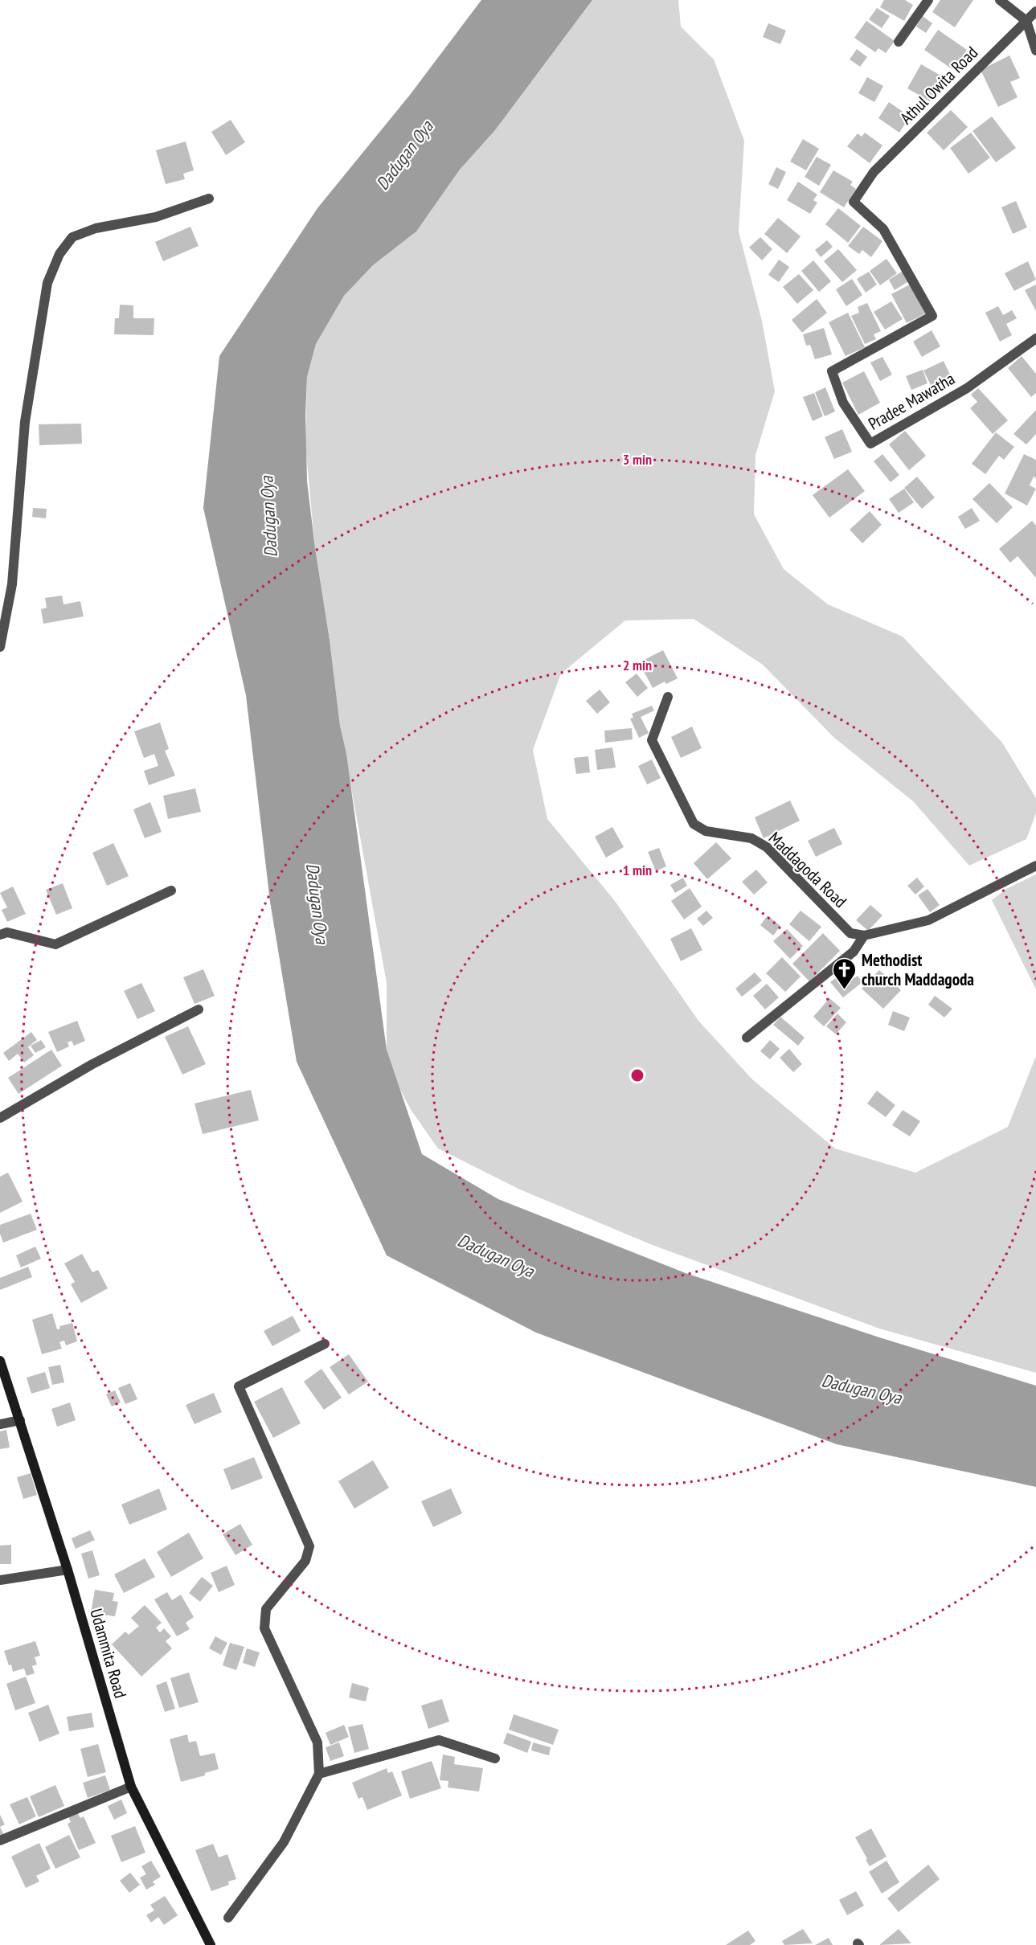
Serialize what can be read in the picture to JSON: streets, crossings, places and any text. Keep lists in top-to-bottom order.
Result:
{
  "streets": {
    "street": [
      "Athul Owita Road",
      "Pradee Mawatha",
      "Maddagoda Road",
      "Udammita Road"
    ]
  },
  "crossings": [
    ["Athul Owita Road", "Pradee Mawatha"]
  ],
  "water": ["Dadugan Oya"],
  "places": {
    "church": ["Methodist church Maddagoda"]
  },
  "rings": ["3 min", "2 min", "1 min"]
}
